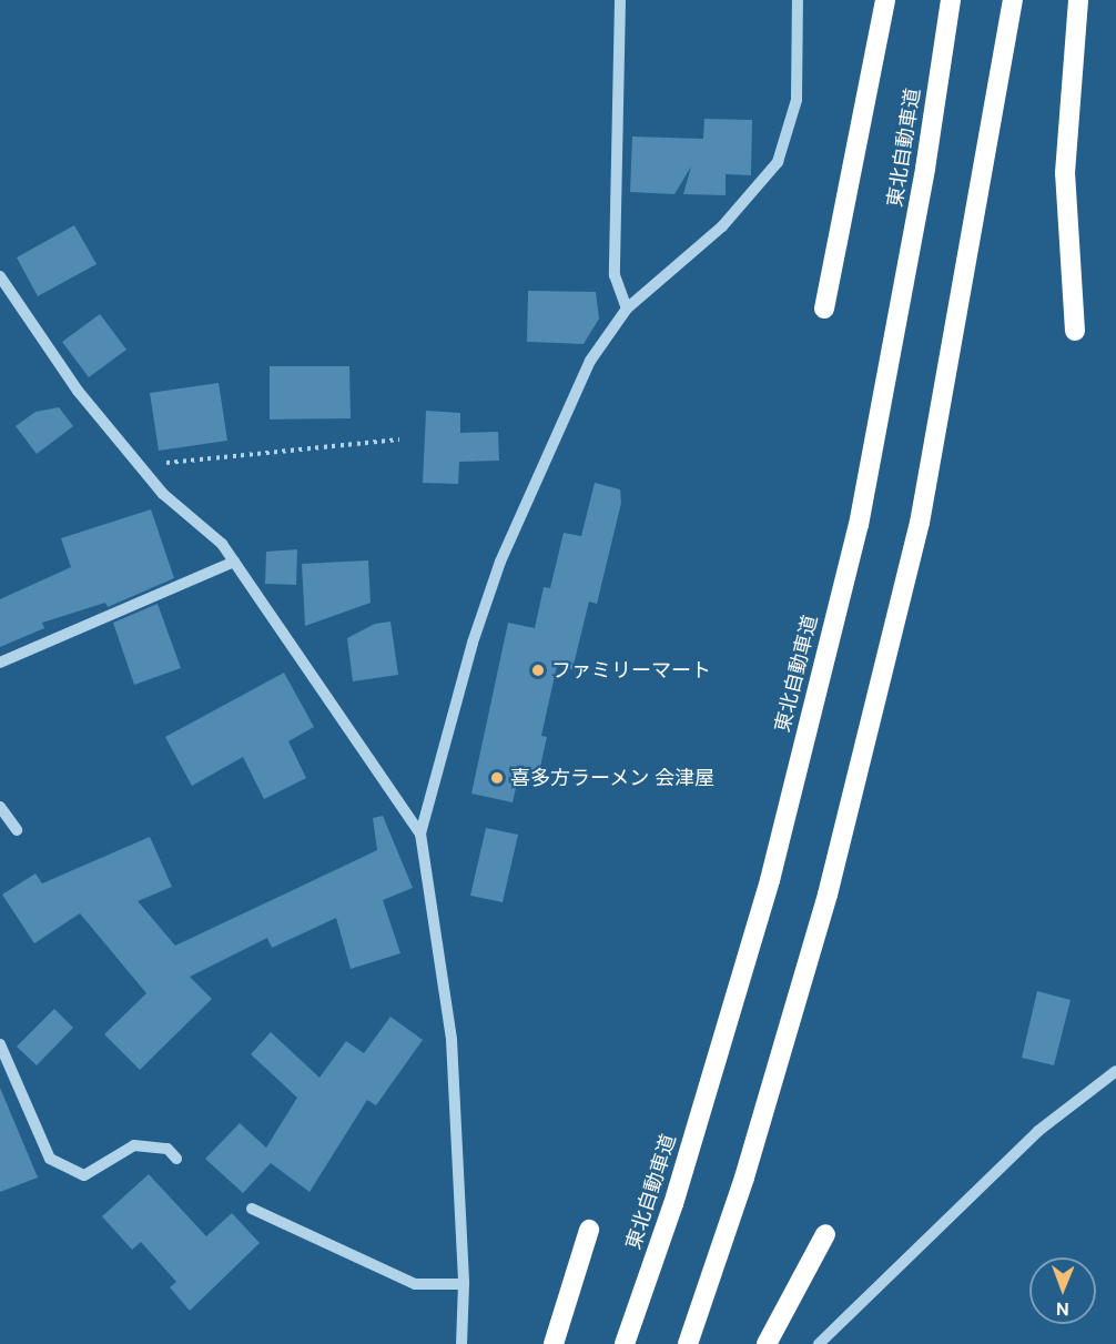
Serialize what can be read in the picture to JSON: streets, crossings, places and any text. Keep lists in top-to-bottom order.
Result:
{
  "streets": {
    "highway": ["東北自動車道"]
  },
  "places": ["ファミリーマート", "喜多方ラーメン 会津屋"],
  "north": "bottom"
}
